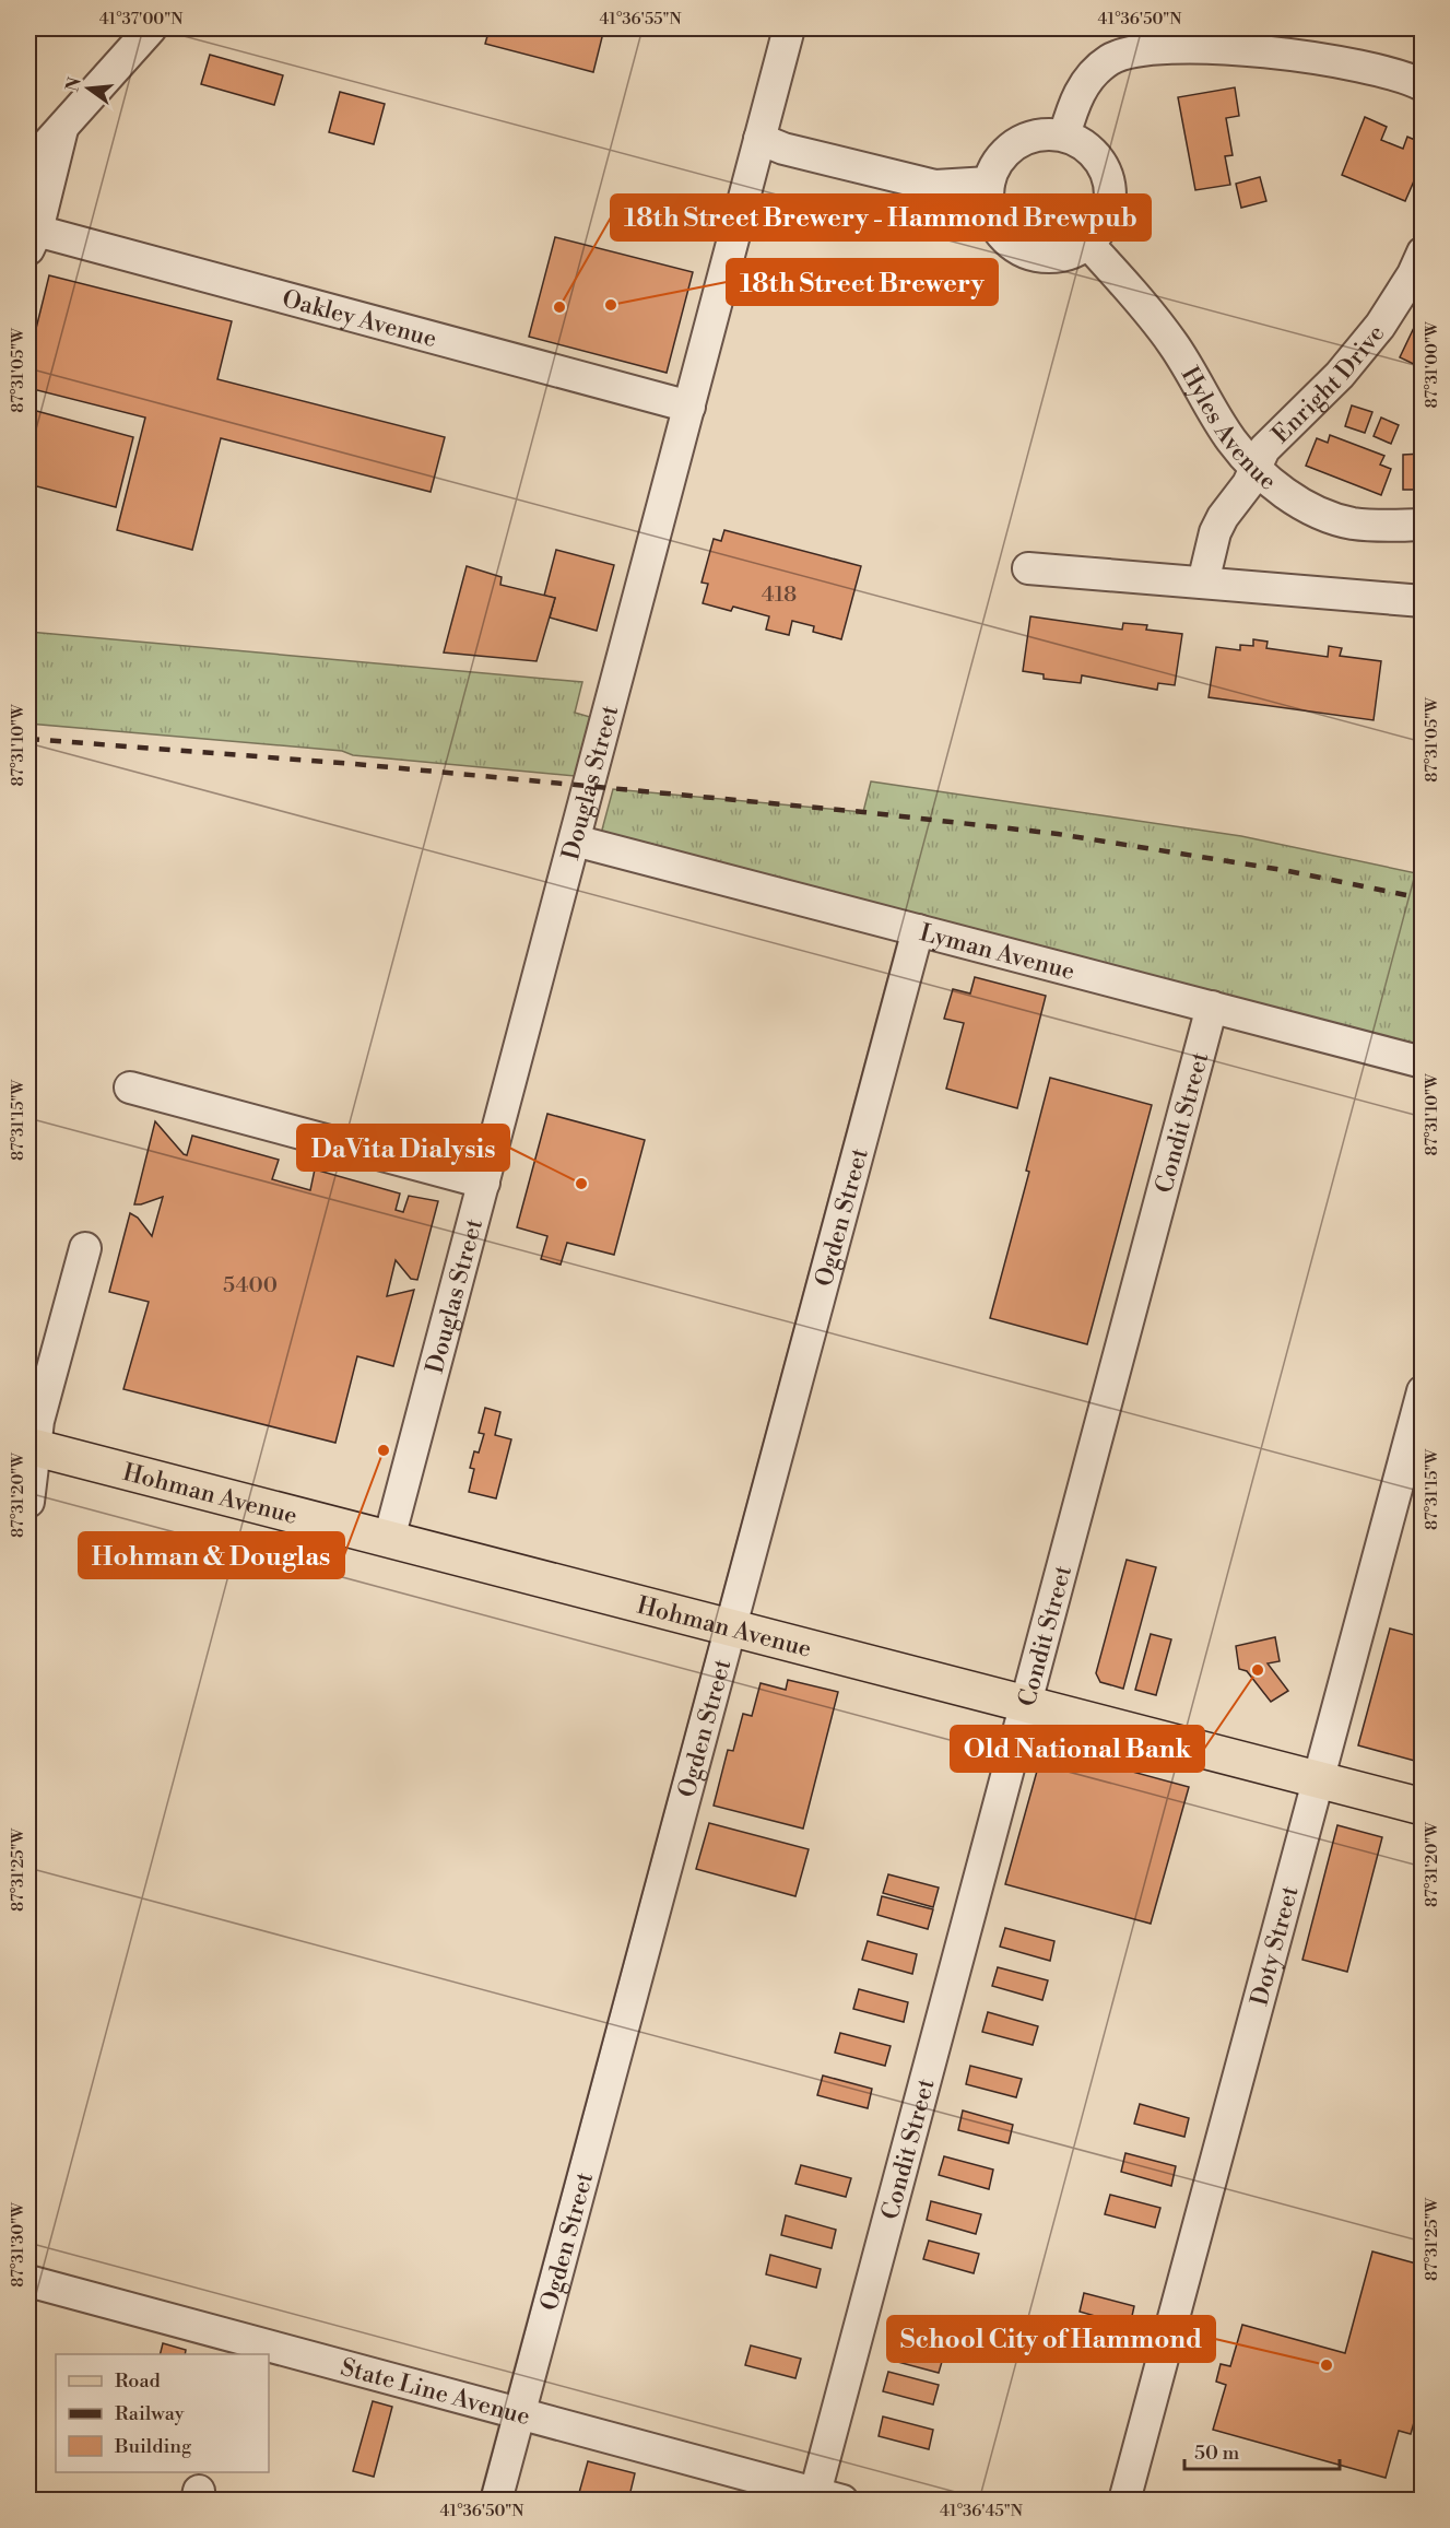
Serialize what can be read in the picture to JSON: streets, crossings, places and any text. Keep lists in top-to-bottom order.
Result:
{
  "streets": {
    "main road": ["Hohman Avenue"],
    "street": [
      "Oakley Avenue",
      "Enright Drive",
      "Hyles Avenue",
      "Douglas Street",
      "Lyman Avenue",
      "Condit Street",
      "Ogden Street",
      "Doty Street",
      "State Line Avenue"
    ]
  },
  "crossings": [
    ["Oakley Avenue", "Douglas Street"],
    ["Enright Drive", "Hyles Avenue"],
    ["Douglas Street", "Lyman Avenue"],
    ["Douglas Street", "Hohman Avenue"],
    ["Lyman Avenue", "Condit Street"],
    ["Lyman Avenue", "Ogden Street"],
    ["Condit Street", "Hohman Avenue"],
    ["Condit Street", "State Line Avenue"],
    ["Ogden Street", "Hohman Avenue"],
    ["Ogden Street", "State Line Avenue"],
    ["Hohman Avenue", "Doty Street"]
  ],
  "places": [
    "18th Street Brewery",
    "18th Street Brewery - Hammond Brewpub",
    "DaVita Dialysis",
    "Hohman & Douglas",
    "Old National Bank",
    "School City of Hammond"
  ],
  "house_numbers": ["418", "5400"],
  "legend": ["Road", "Railway", "Building"],
  "scale_bar": "50 m",
  "north": "left",
  "coordinates": [
    "41°37'00\"N",
    "41°36'55\"N",
    "41°36'50\"N",
    "87°31'00\"W",
    "87°31'05\"W",
    "87°31'10\"W",
    "87°31'15\"W",
    "87°31'20\"W",
    "87°31'25\"W",
    "87°31'30\"W",
    "41°36'45\"N"
  ]
}
